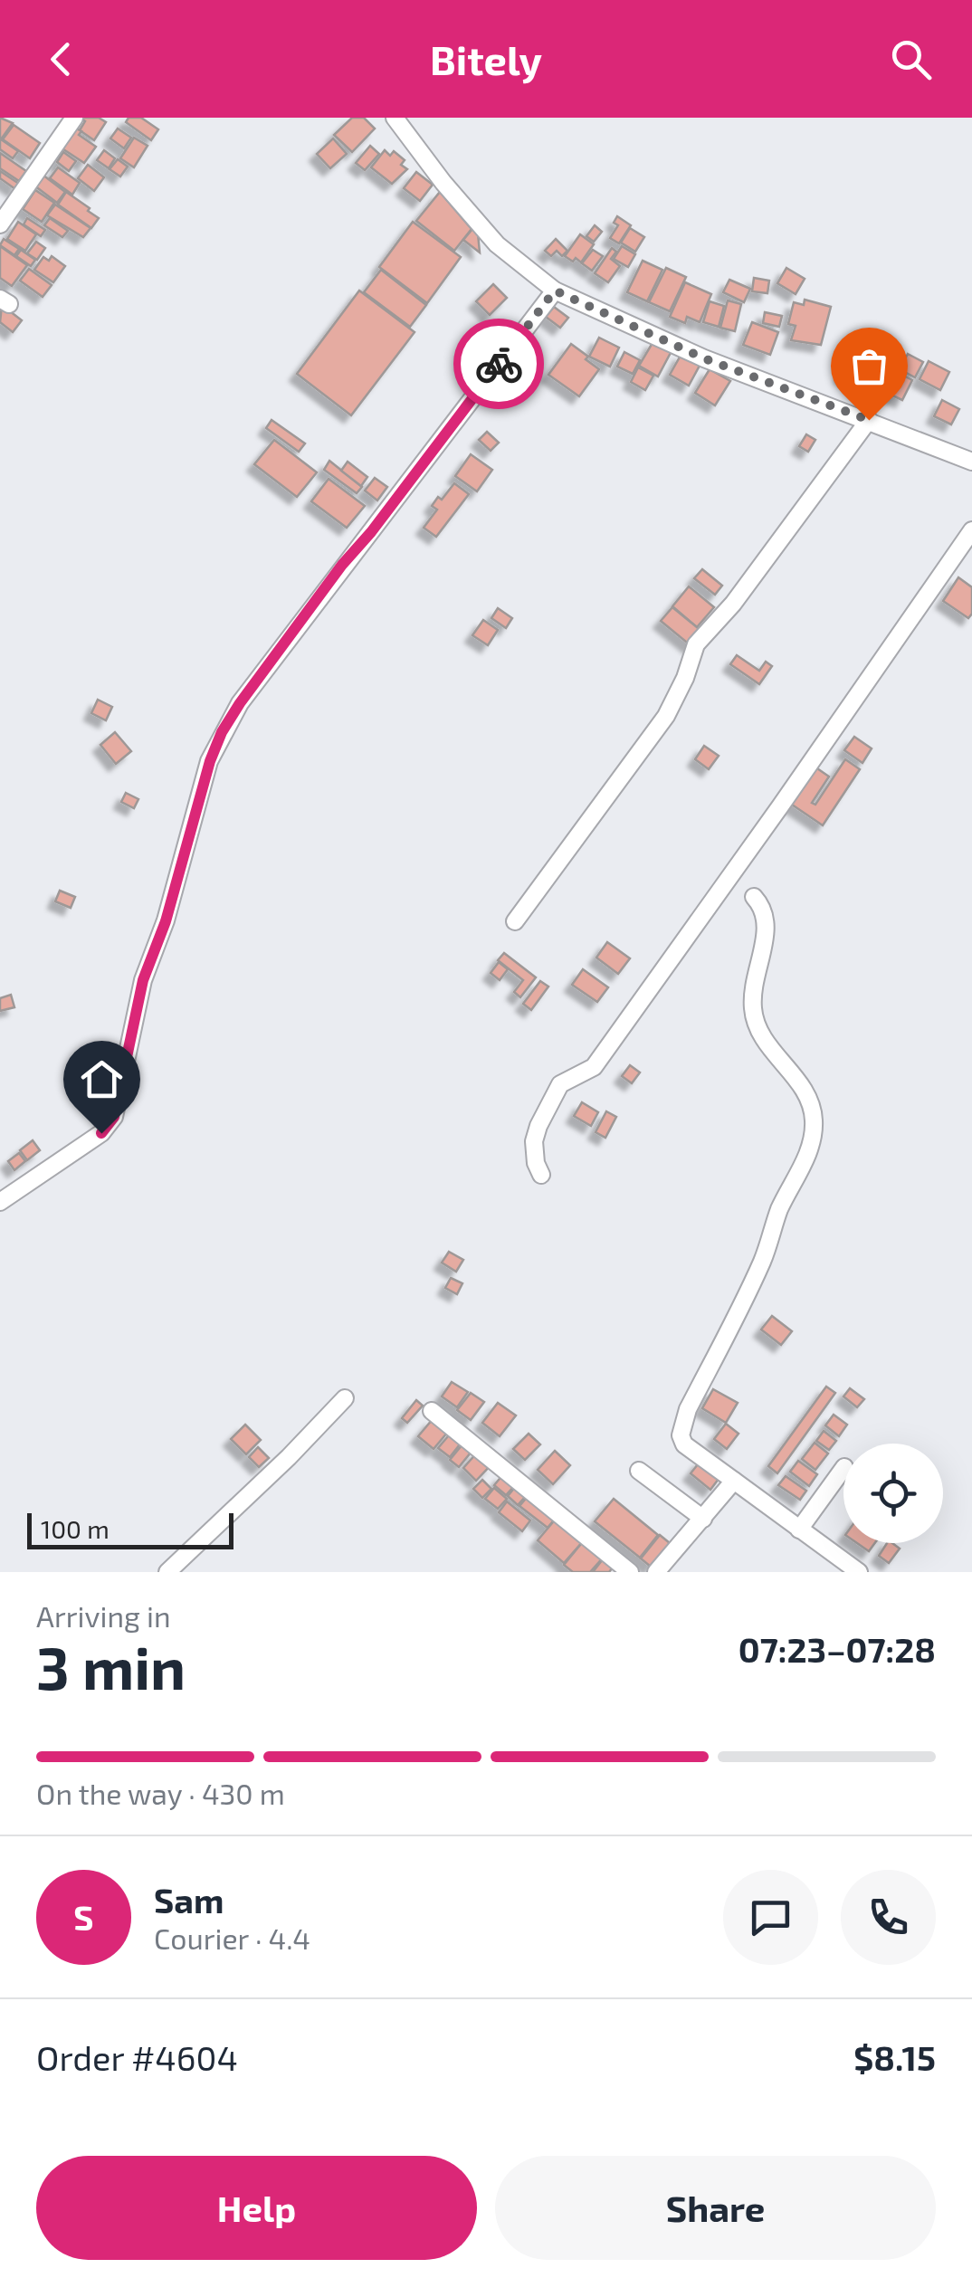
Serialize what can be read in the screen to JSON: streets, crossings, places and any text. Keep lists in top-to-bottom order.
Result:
{
  "scale_bar": "100 m",
  "page": {
    "header": "Bitely",
    "scale": "100 m",
    "heading": ["3 min", "Arriving in", "07:23–07:28"],
    "panel": [
      "Sam",
      "Courier · 4.4",
      "Order #4604",
      "$8.15"
    ],
    "bar": "On the way · 430 m",
    "round": "S",
    "buttons": ["Help", "Share"]
  }
}
